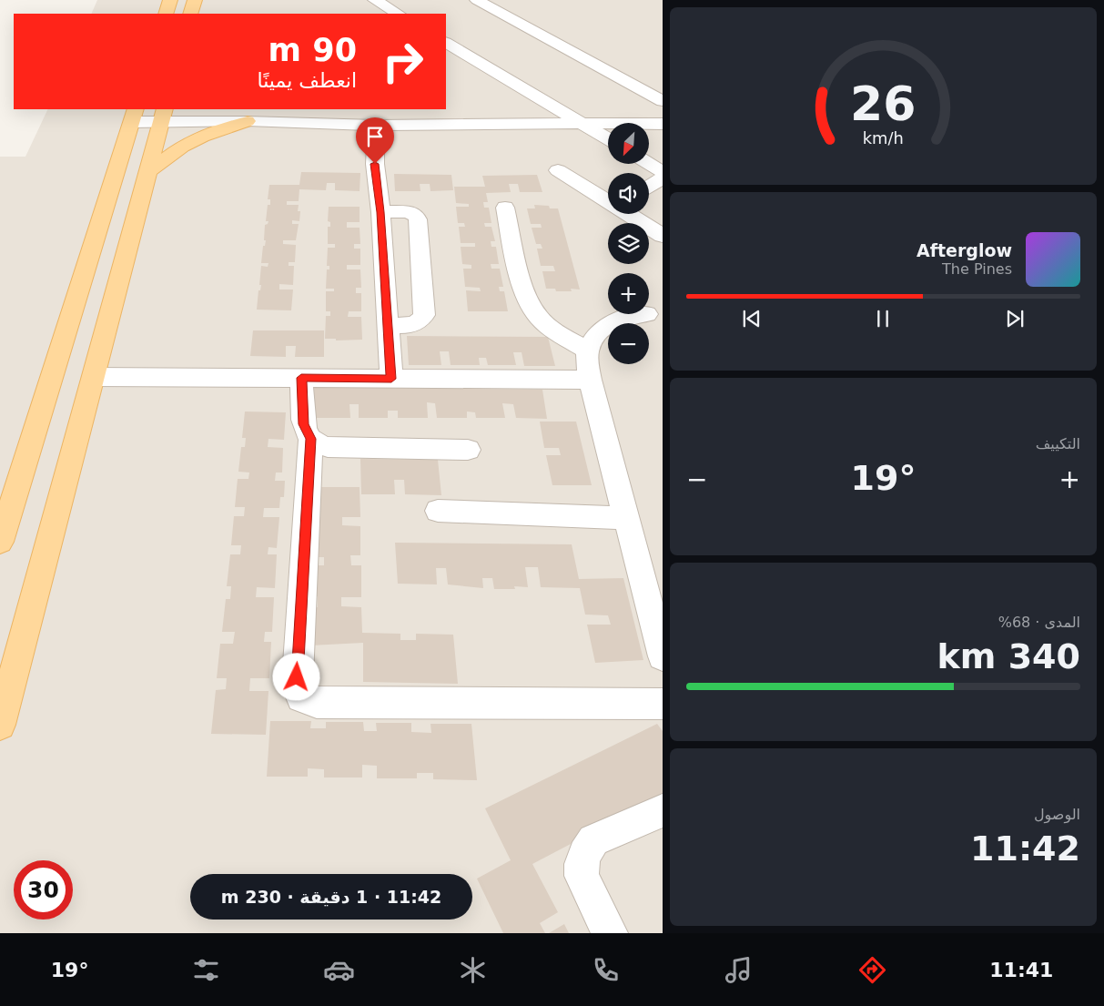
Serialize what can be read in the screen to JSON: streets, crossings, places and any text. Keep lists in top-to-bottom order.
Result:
{
  "north": "bottom left",
  "page": {
    "turn": ["90 m", "انعطف يمينًا"],
    "map_buttons": ["+", "−"],
    "song": ["Afterglow", "The Pines"],
    "tile": [
      "التكييف",
      ["المدى · 68%", "340 km"],
      ["الوصول", "11:42"]
    ],
    "heat": ["−", "19°", "+"],
    "limit": "30",
    "trip": "11:42 · 1 دقيقة · 230 m",
    "tabs": ["11:41", "19°"],
    "gauge": ["26", "km/h"]
  }
}
